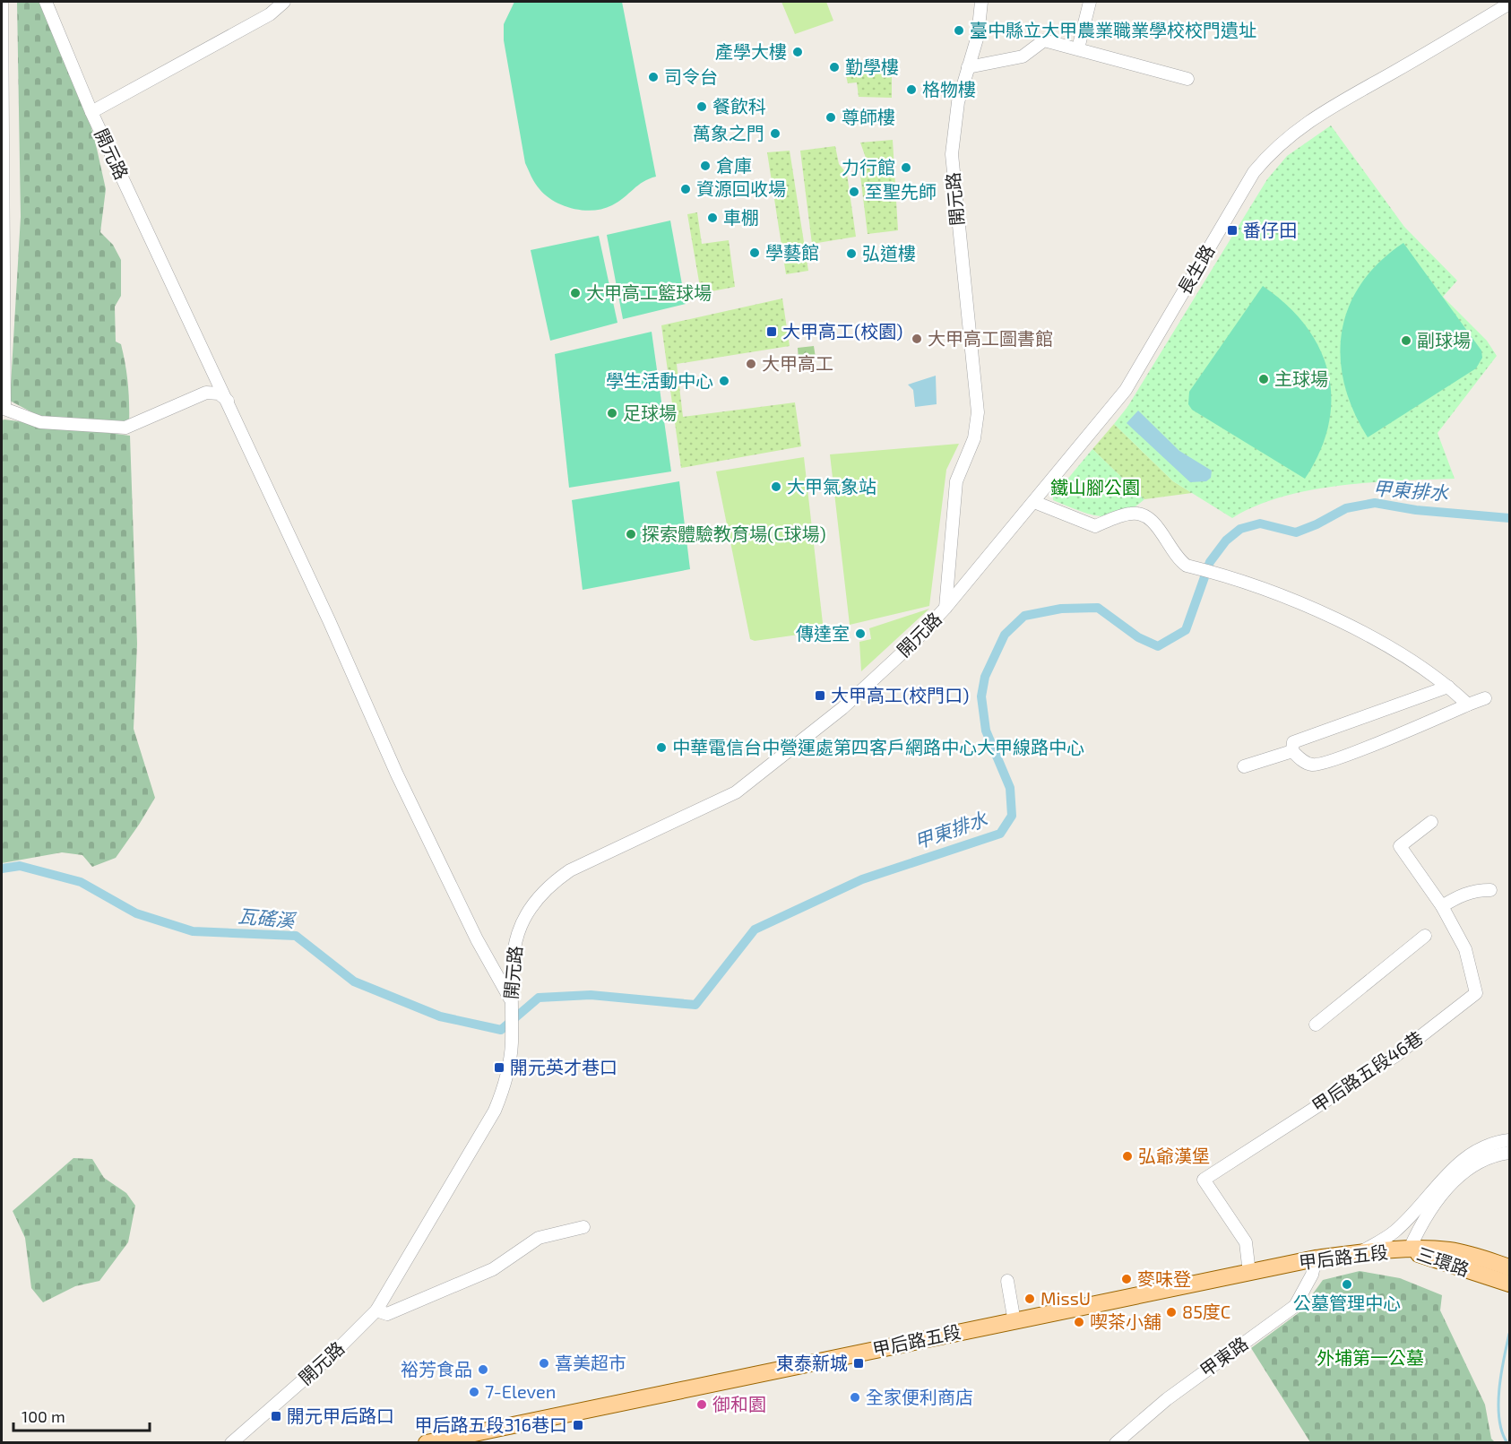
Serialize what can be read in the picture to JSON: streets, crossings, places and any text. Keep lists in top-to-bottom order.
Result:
{
  "streets": {
    "main road": ["甲后路五段", "三環路"],
    "street": [
      "開元路",
      "長生路",
      "甲后路五段46巷",
      "甲東路"
    ]
  },
  "crossings": [
    ["開元路", "長生路"],
    ["甲后路五段46巷", "甲后路五段"],
    ["甲后路五段", "三環路"],
    ["甲后路五段", "甲東路"]
  ],
  "water": ["甲東排水", "瓦磘溪"],
  "parks": ["鐵山腳公園", "外埔第一公墓"],
  "places": {
    "other": [
      "臺中縣立大甲農業職業學校校門遺址",
      "產學大樓",
      "勤學樓",
      "司令台",
      "格物樓",
      "餐飲科",
      "尊師樓",
      "萬象之門",
      "倉庫",
      "力行館",
      "資源回收場",
      "至聖先師",
      "車棚",
      "學藝館",
      "弘道樓",
      "大甲高工籃球場",
      "大甲高工圖書館",
      "副球場",
      "大甲高工",
      "主球場",
      "學生活動中心",
      "足球場",
      "大甲氣象站",
      "探索體驗教育場(C球場)",
      "傳達室",
      "中華電信台中營運處第四客戶網路中心大甲線路中心",
      "弘爺漢堡",
      "麥味登",
      "公墓管理中心",
      "MissU",
      "85度C",
      "喫茶小舖",
      "喜美超市",
      "裕芳食品",
      "7-Eleven",
      "全家便利商店",
      "御和園"
    ],
    "transit": [
      "番仔田",
      "大甲高工(校園)",
      "大甲高工(校門口)",
      "開元英才巷口",
      "東泰新城",
      "開元甲后路口",
      "甲后路五段316巷口"
    ]
  },
  "scale_bar": "100 m"
}
